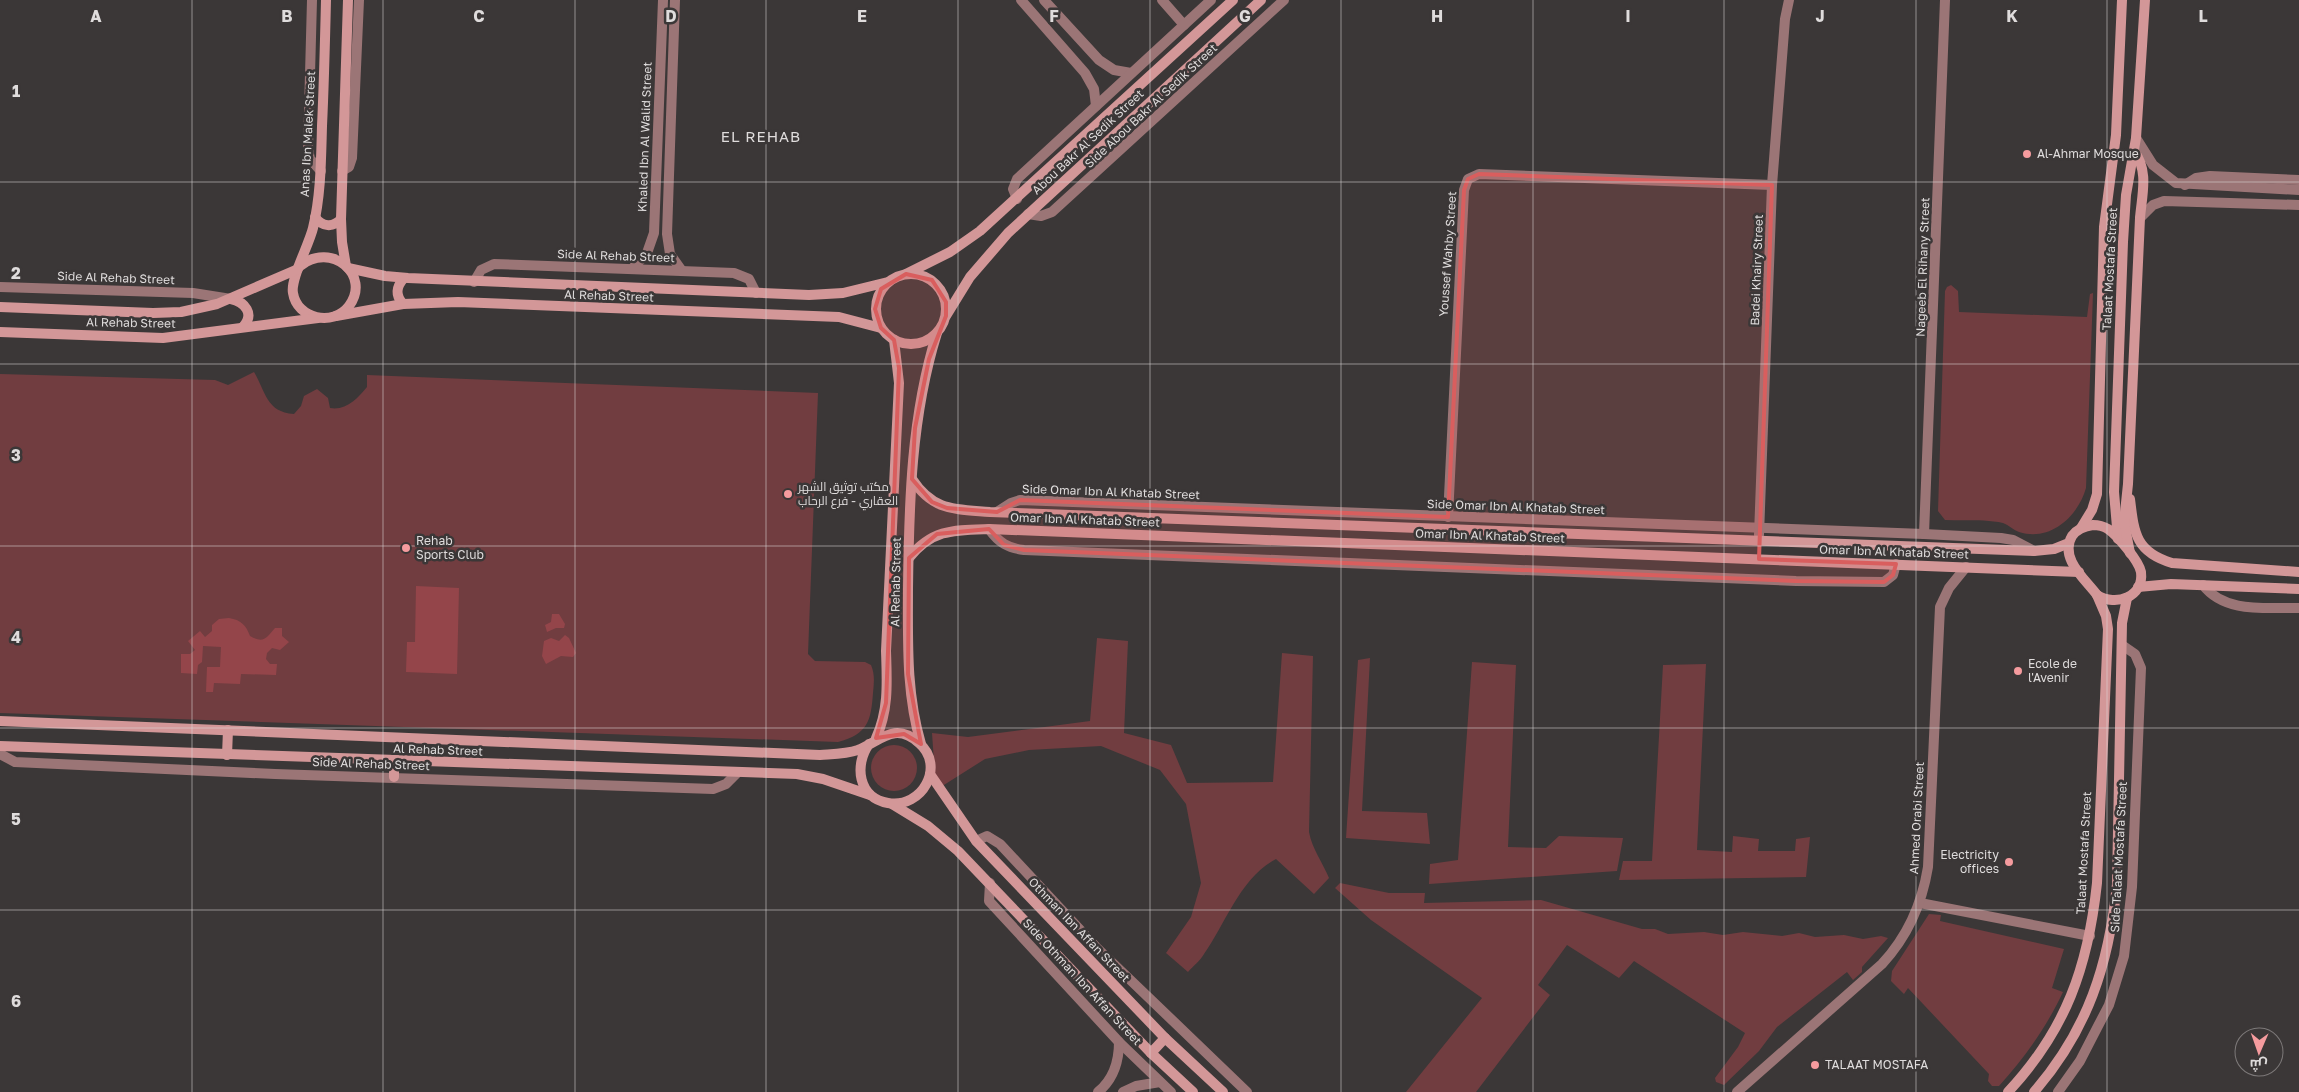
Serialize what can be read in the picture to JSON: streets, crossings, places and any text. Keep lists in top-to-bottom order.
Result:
{
  "streets": {
    "street": [
      "Side Abou Bakr Al Sedik Street",
      "Anas Ibn Malek Street",
      "Khaled Ibn Al Walid Street",
      "Abou Bakr Al Sedik Street",
      "Youssef Wahby Street",
      "Side Al Rehab Street",
      "Nageeb El Rihany Street",
      "Talaat Mostafa Street",
      "Badei Khairy Street",
      "Al Rehab Street",
      "Side Omar Ibn Al Khatab Street",
      "Omar Ibn Al Khatab Street",
      "Ahmed Orabi Street",
      "Side Talaat Mostafa Street",
      "Othman Ibn Affan Street",
      "Side Othman Ibn Affan Street"
    ]
  },
  "crossings": [
    ["Side Abou Bakr Al Sedik Street", "Abou Bakr Al Sedik Street"],
    ["Anas Ibn Malek Street", "Al Rehab Street"],
    ["Khaled Ibn Al Walid Street", "Side Al Rehab Street"],
    ["Abou Bakr Al Sedik Street", "Al Rehab Street"],
    ["Youssef Wahby Street", "Badei Khairy Street"],
    ["Youssef Wahby Street", "Side Omar Ibn Al Khatab Street"],
    ["Side Al Rehab Street", "Al Rehab Street"],
    ["Nageeb El Rihany Street", "Side Omar Ibn Al Khatab Street"],
    ["Talaat Mostafa Street", "Omar Ibn Al Khatab Street"],
    ["Badei Khairy Street", "Side Omar Ibn Al Khatab Street"],
    ["Badei Khairy Street", "Omar Ibn Al Khatab Street"],
    ["Al Rehab Street", "Omar Ibn Al Khatab Street"],
    ["Al Rehab Street", "Othman Ibn Affan Street"],
    ["Side Omar Ibn Al Khatab Street", "Omar Ibn Al Khatab Street"],
    ["Omar Ibn Al Khatab Street", "Ahmed Orabi Street"]
  ],
  "districts": ["EL REHAB"],
  "places": [
    "Al-Ahmar Mosque",
    "مكتب توثيق الشهر العقاري - فرع الرحاب",
    "Rehab Sports Club",
    "Ecole de l'Avenir",
    "Electricity offices",
    "TALAAT MOSTAFA"
  ],
  "north": "bottom",
  "grid": {
    "columns": [
      "A",
      "B",
      "C",
      "D",
      "E",
      "F",
      "G",
      "H",
      "I",
      "J",
      "K",
      "L"
    ],
    "rows": [
      "1",
      "2",
      "3",
      "4",
      "5",
      "6"
    ]
  }
}
